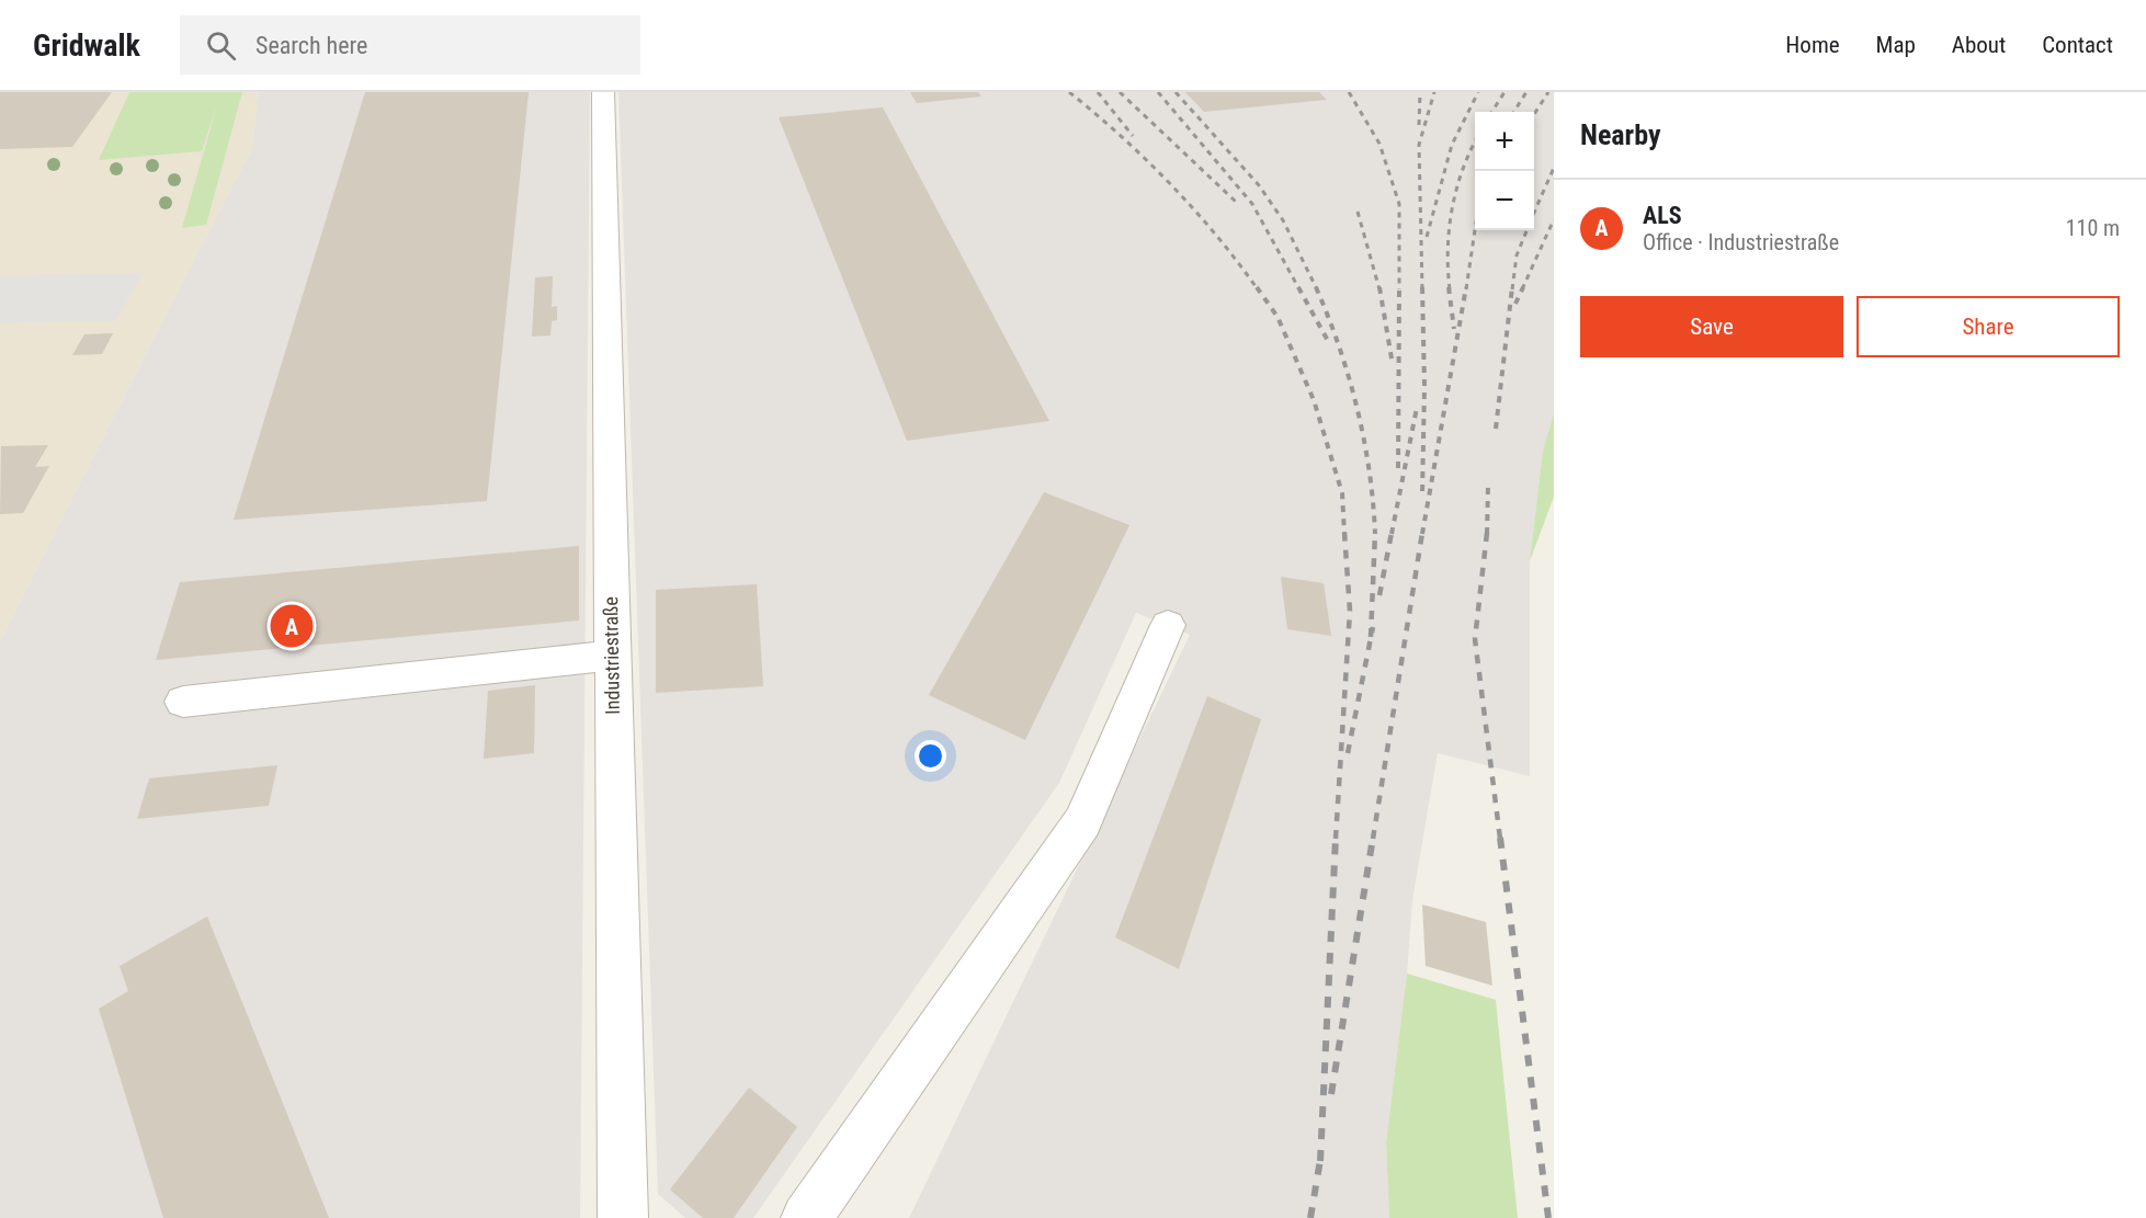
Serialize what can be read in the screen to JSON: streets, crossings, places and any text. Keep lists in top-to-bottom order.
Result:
{
  "streets": {
    "street": ["Industriestraße"]
  },
  "page": {
    "header": "Gridwalk",
    "search": "Search here",
    "nav": [
      "Home",
      "Map",
      "About",
      "Contact"
    ],
    "heading": "Nearby",
    "map_buttons": ["+", "−"],
    "list": [
      {
        "mark": "A",
        "name": "ALS",
        "note": "Office · Industriestraße",
        "value": "110 m"
      }
    ],
    "buttons": ["Save", "Share"],
    "pins": "A"
  }
}
